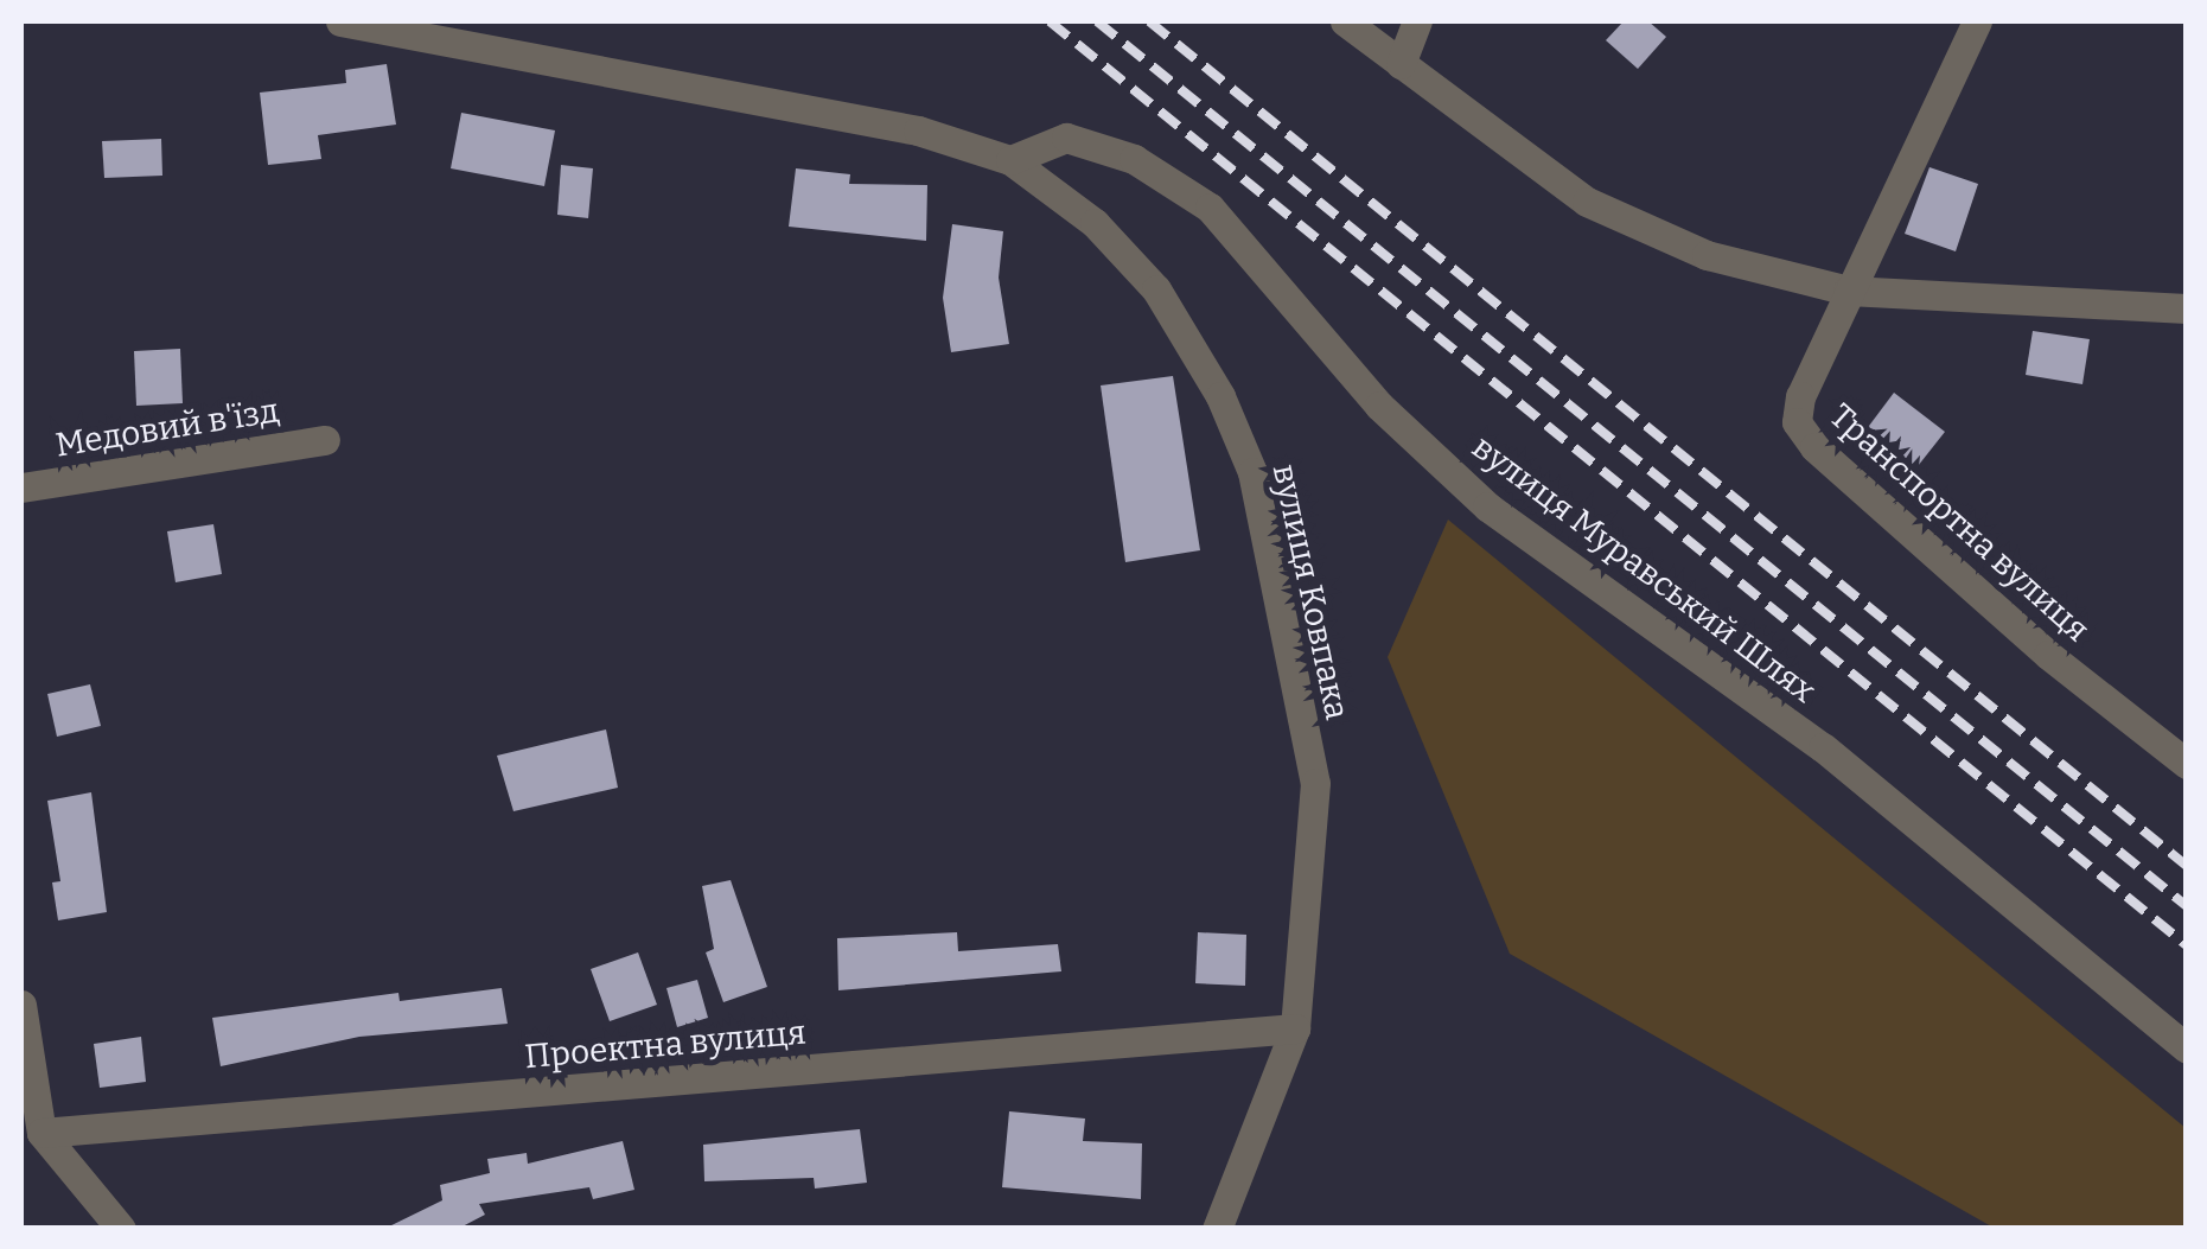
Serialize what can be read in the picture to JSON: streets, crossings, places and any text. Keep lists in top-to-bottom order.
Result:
{
  "streets": {
    "street": [
      "Медовий в'їзд",
      "Транспортна вулиця",
      "вулиця Муравський Шлях",
      "вулиця Ковпака",
      "Проектна вулиця"
    ]
  },
  "crossings": [
    ["вулиця Муравський Шлях", "вулиця Ковпака"],
    ["вулиця Ковпака", "Проектна вулиця"]
  ]
}
